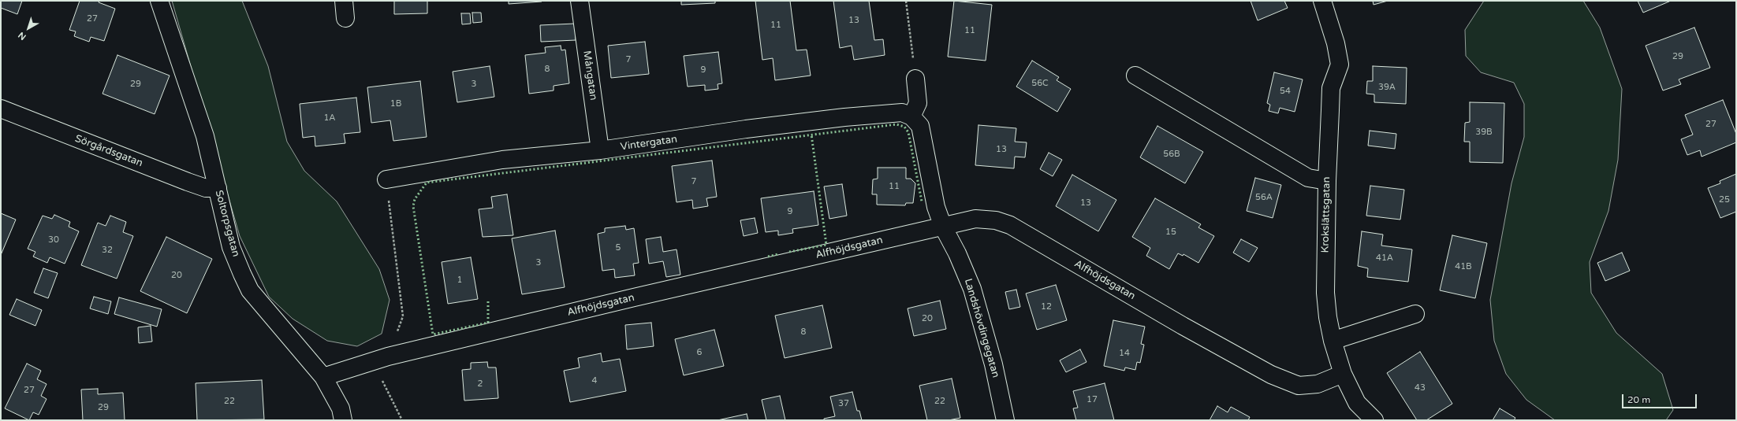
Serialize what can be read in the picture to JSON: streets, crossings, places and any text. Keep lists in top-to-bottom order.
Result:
{
  "streets": {
    "street": [
      "Mångatan",
      "Vintergatan",
      "Sörgårdsgatan",
      "Krokslättsgatan",
      "Soltorpsgatan",
      "Alfhöjdsgatan",
      "Landshövdingegatan"
    ]
  },
  "crossings": [
    ["Mångatan", "Vintergatan"],
    ["Vintergatan", "Landshövdingegatan"],
    ["Sörgårdsgatan", "Soltorpsgatan"],
    ["Krokslättsgatan", "Alfhöjdsgatan"],
    ["Soltorpsgatan", "Alfhöjdsgatan"],
    ["Alfhöjdsgatan", "Landshövdingegatan"]
  ],
  "house_numbers": [
    "27",
    "13",
    "11",
    "11",
    "29",
    "7",
    "8",
    "9",
    "56C",
    "29",
    "3",
    "39A",
    "54",
    "1B",
    "1A",
    "27",
    "39B",
    "13",
    "56B",
    "7",
    "11",
    "56A",
    "25",
    "13",
    "9",
    "15",
    "30",
    "5",
    "32",
    "41A",
    "3",
    "41B",
    "20",
    "1",
    "12",
    "20",
    "8",
    "6",
    "14",
    "4",
    "2",
    "43",
    "27",
    "17",
    "22",
    "22",
    "37",
    "29"
  ],
  "scale_bar": "20 m",
  "north": "bottom left"
}
